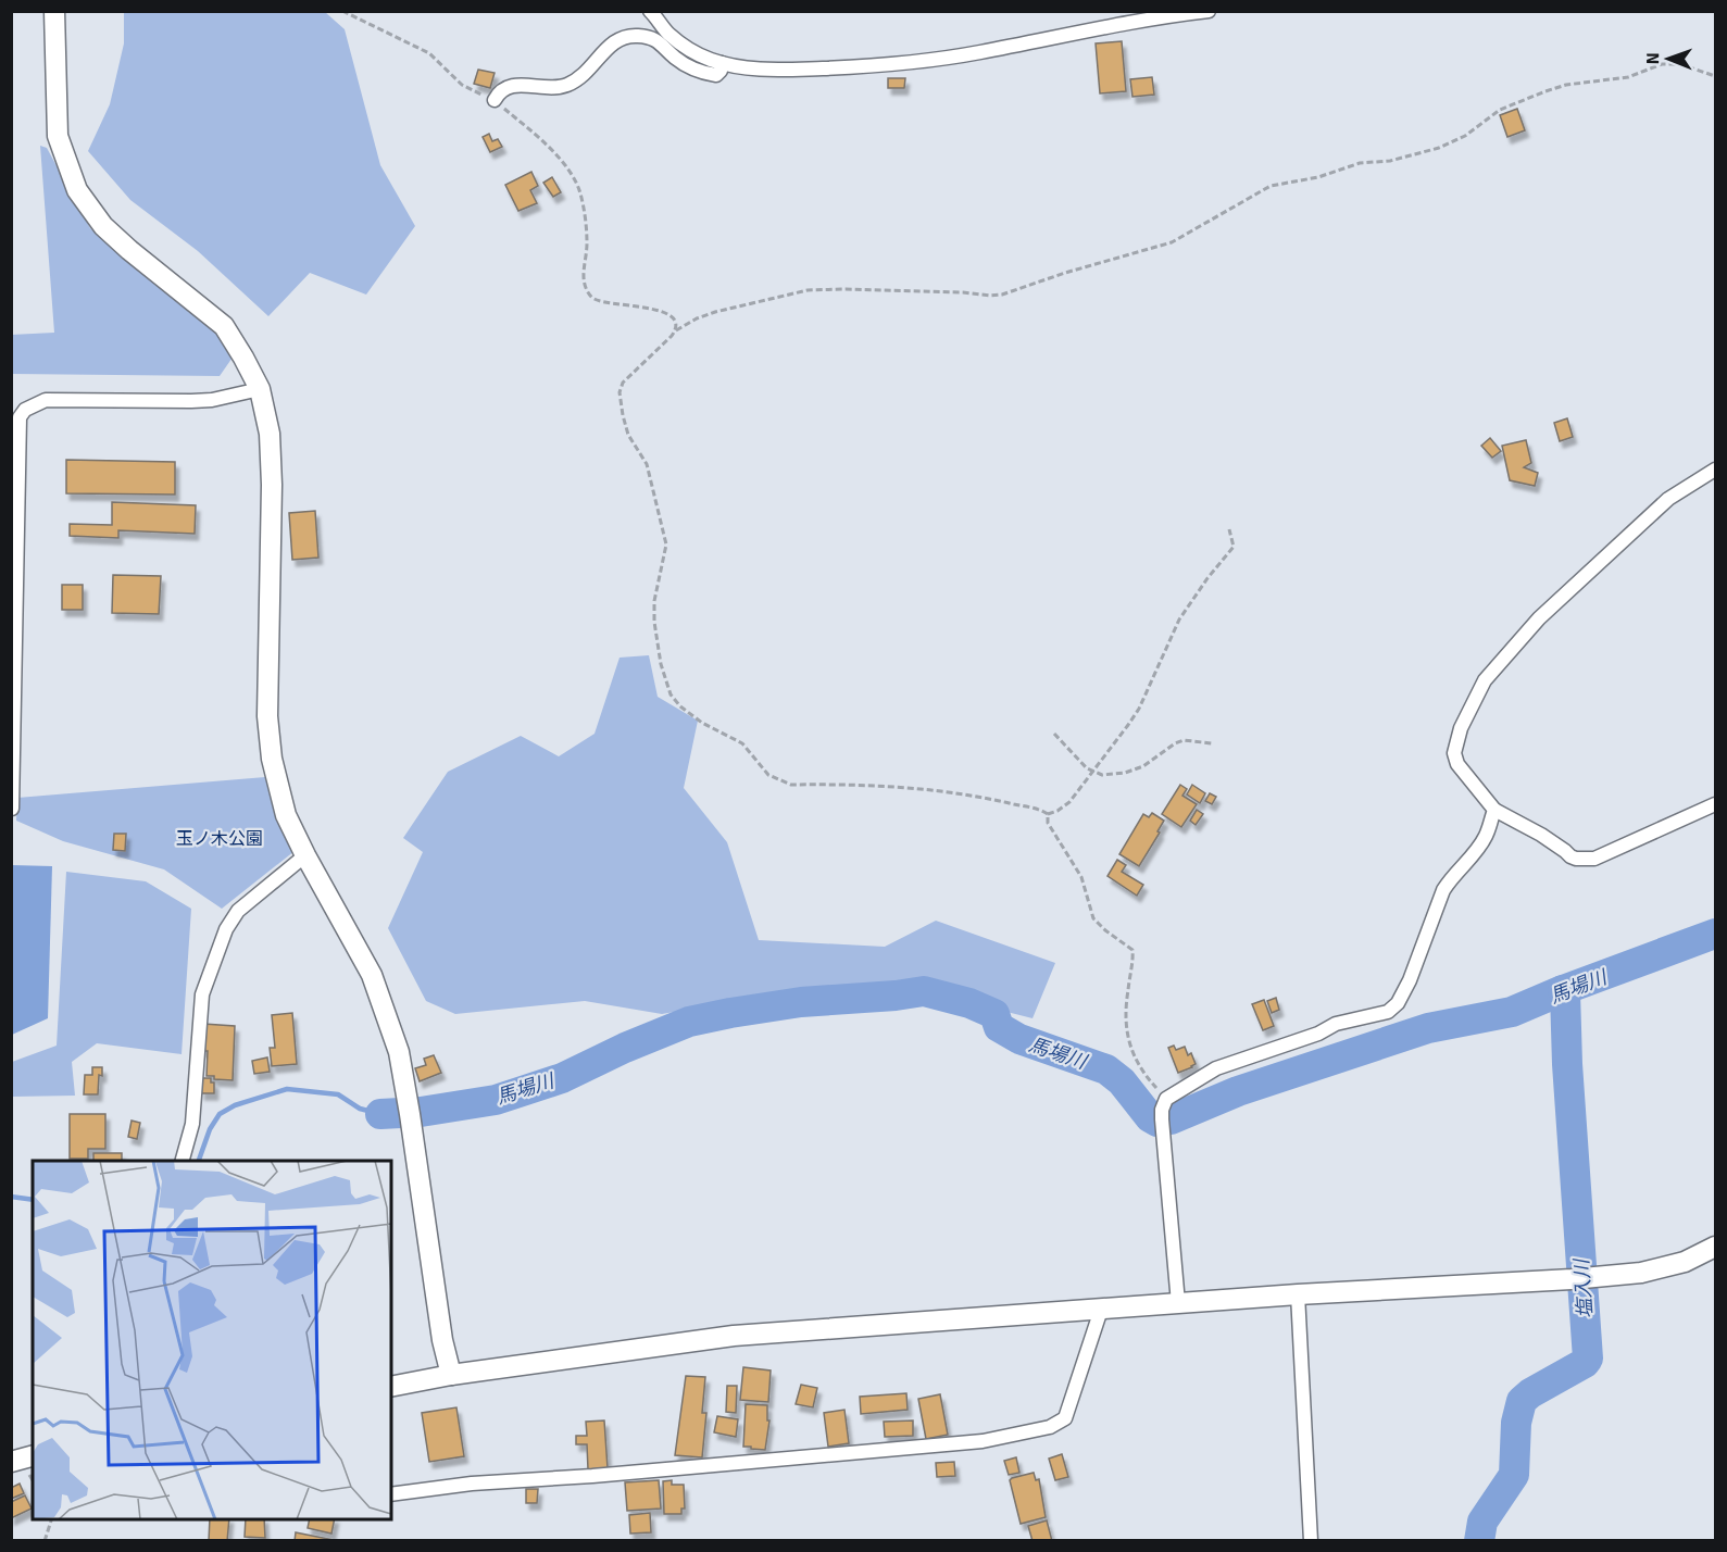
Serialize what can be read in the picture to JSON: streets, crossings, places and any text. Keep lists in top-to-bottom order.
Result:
{
  "water": ["馬場川", "塩入川"],
  "parks": ["玉ノ木公園"],
  "north": "left"
}
